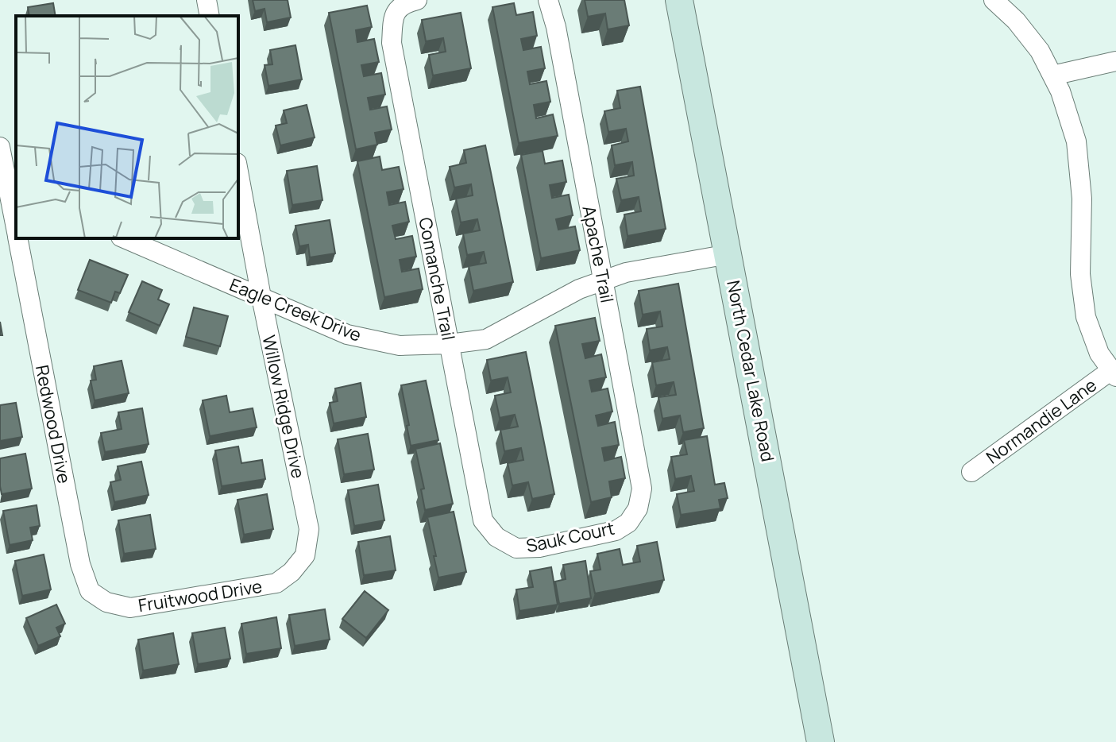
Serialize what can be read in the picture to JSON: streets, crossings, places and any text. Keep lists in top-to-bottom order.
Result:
{
  "streets": {
    "main road": ["North Cedar Lake Road"],
    "street": [
      "Apache Trail",
      "Comanche Trail",
      "Eagle Creek Drive",
      "Willow Ridge Drive",
      "Normandie Lane",
      "Redwood Drive",
      "Sauk Court",
      "Fruitwood Drive"
    ]
  },
  "crossings": [
    ["Apache Trail", "Eagle Creek Drive"],
    ["Apache Trail", "Sauk Court"],
    ["Comanche Trail", "Eagle Creek Drive"],
    ["Comanche Trail", "Sauk Court"],
    ["Eagle Creek Drive", "North Cedar Lake Road"],
    ["Eagle Creek Drive", "Willow Ridge Drive"],
    ["Willow Ridge Drive", "Fruitwood Drive"],
    ["Redwood Drive", "Fruitwood Drive"]
  ]
}
